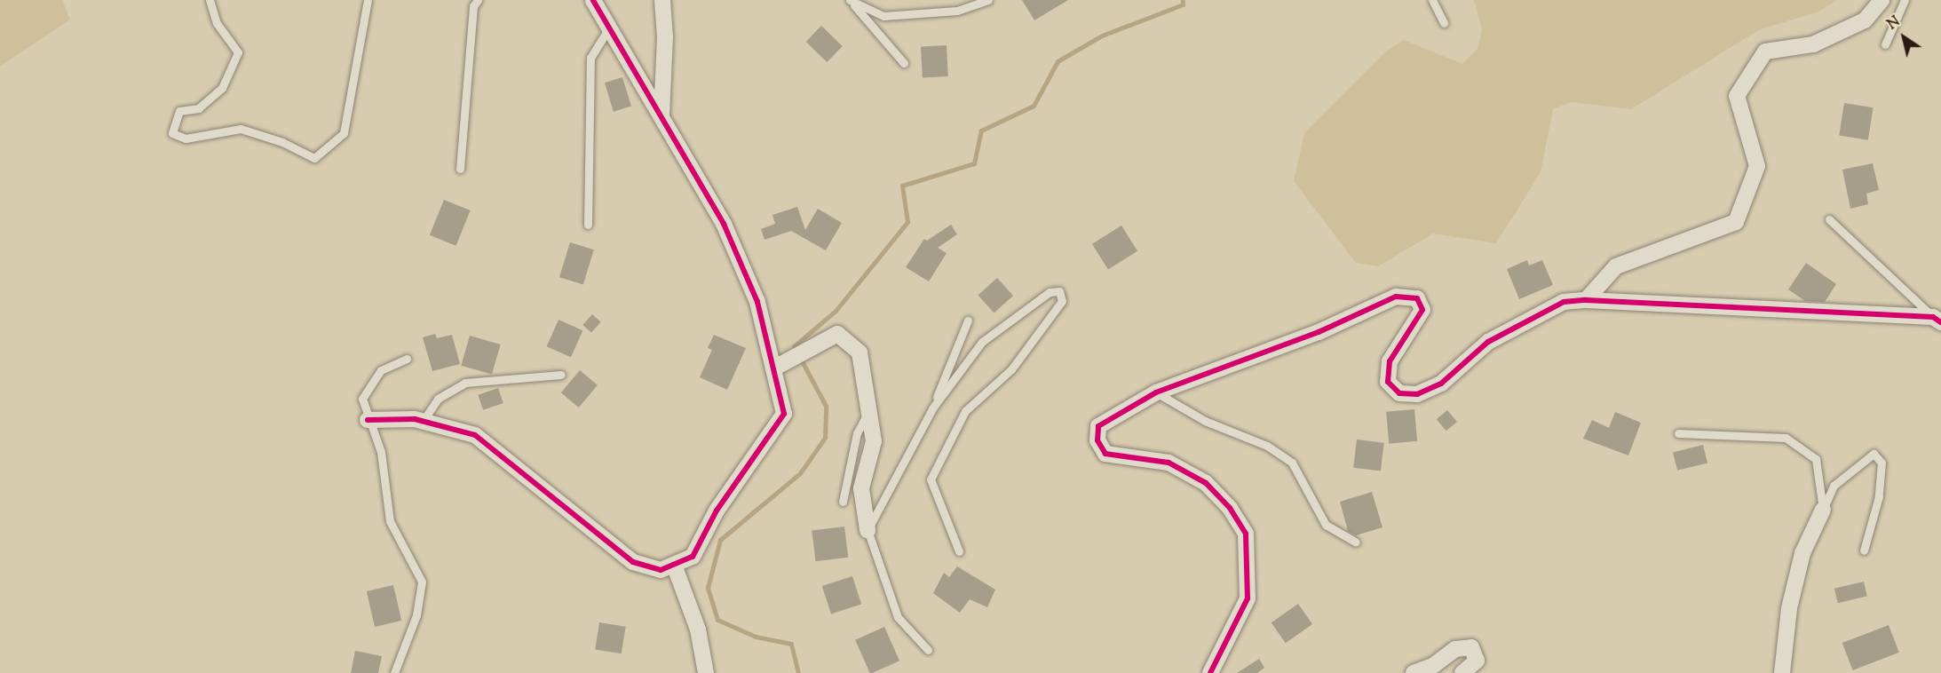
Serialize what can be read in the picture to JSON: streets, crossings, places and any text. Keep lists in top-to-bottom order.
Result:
{
  "north": "top left"
}
